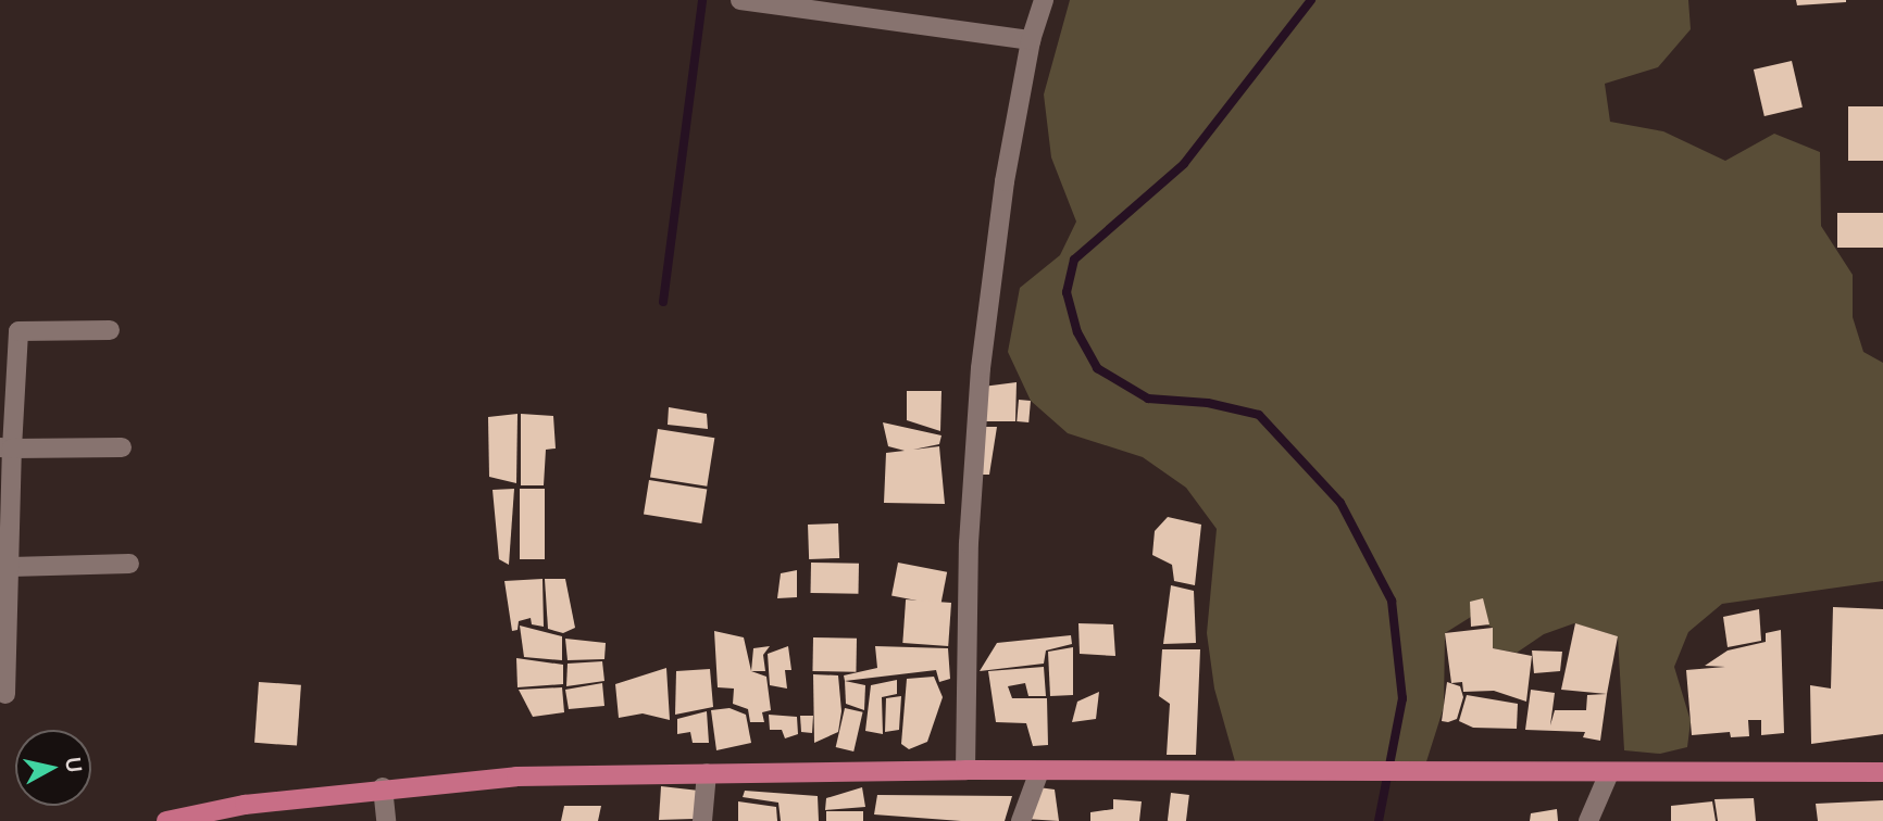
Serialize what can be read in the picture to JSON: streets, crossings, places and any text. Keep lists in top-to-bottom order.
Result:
{
  "north": "right"
}
